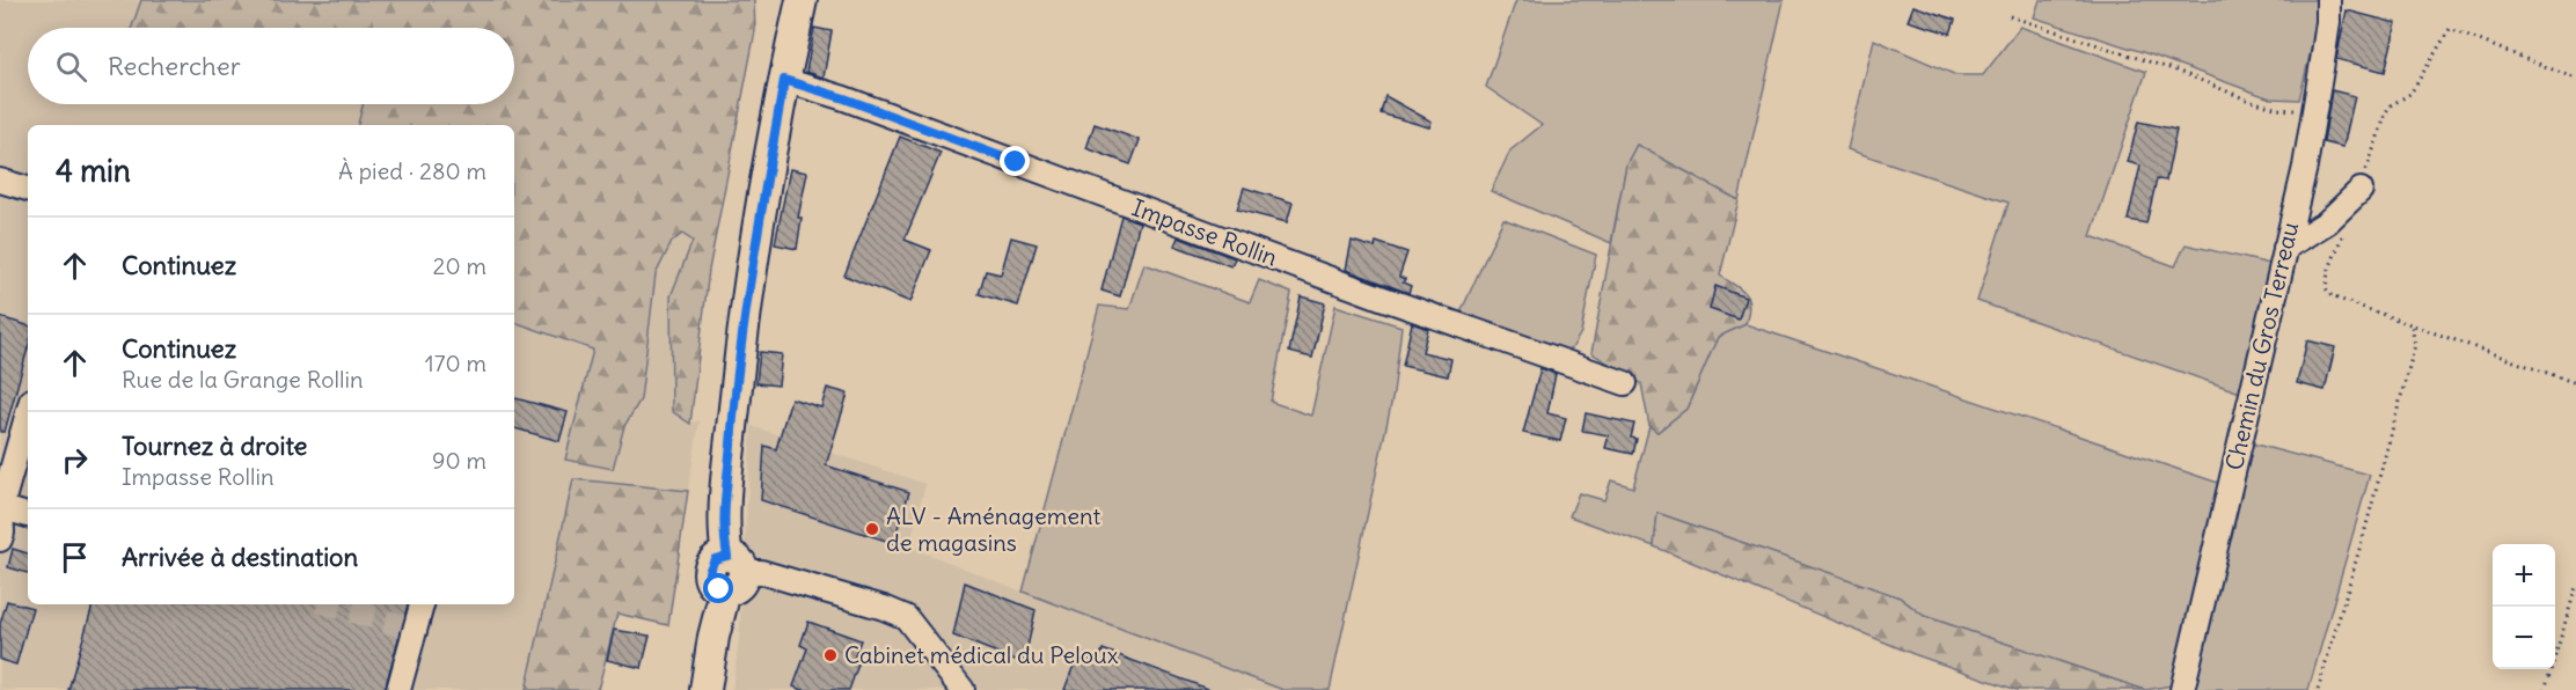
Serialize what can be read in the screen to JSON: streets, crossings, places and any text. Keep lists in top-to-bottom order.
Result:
{
  "streets": {
    "street": ["Impasse Rollin", "Chemin du Gros Terreau"]
  },
  "places": ["ALV - Aménagement de magasins", "Cabinet médical du Peloux"],
  "page": {
    "search": "Rechercher",
    "heading": ["4 min", "À pied · 280 m"],
    "list": [
      ["Continuez", "20 m"],
      ["Continuez", "Rue de la Grange Rollin", "170 m"],
      ["Tournez à droite", "Impasse Rollin", "90 m"],
      "Arrivée à destination"
    ],
    "map_buttons": ["+", "−"]
  }
}
